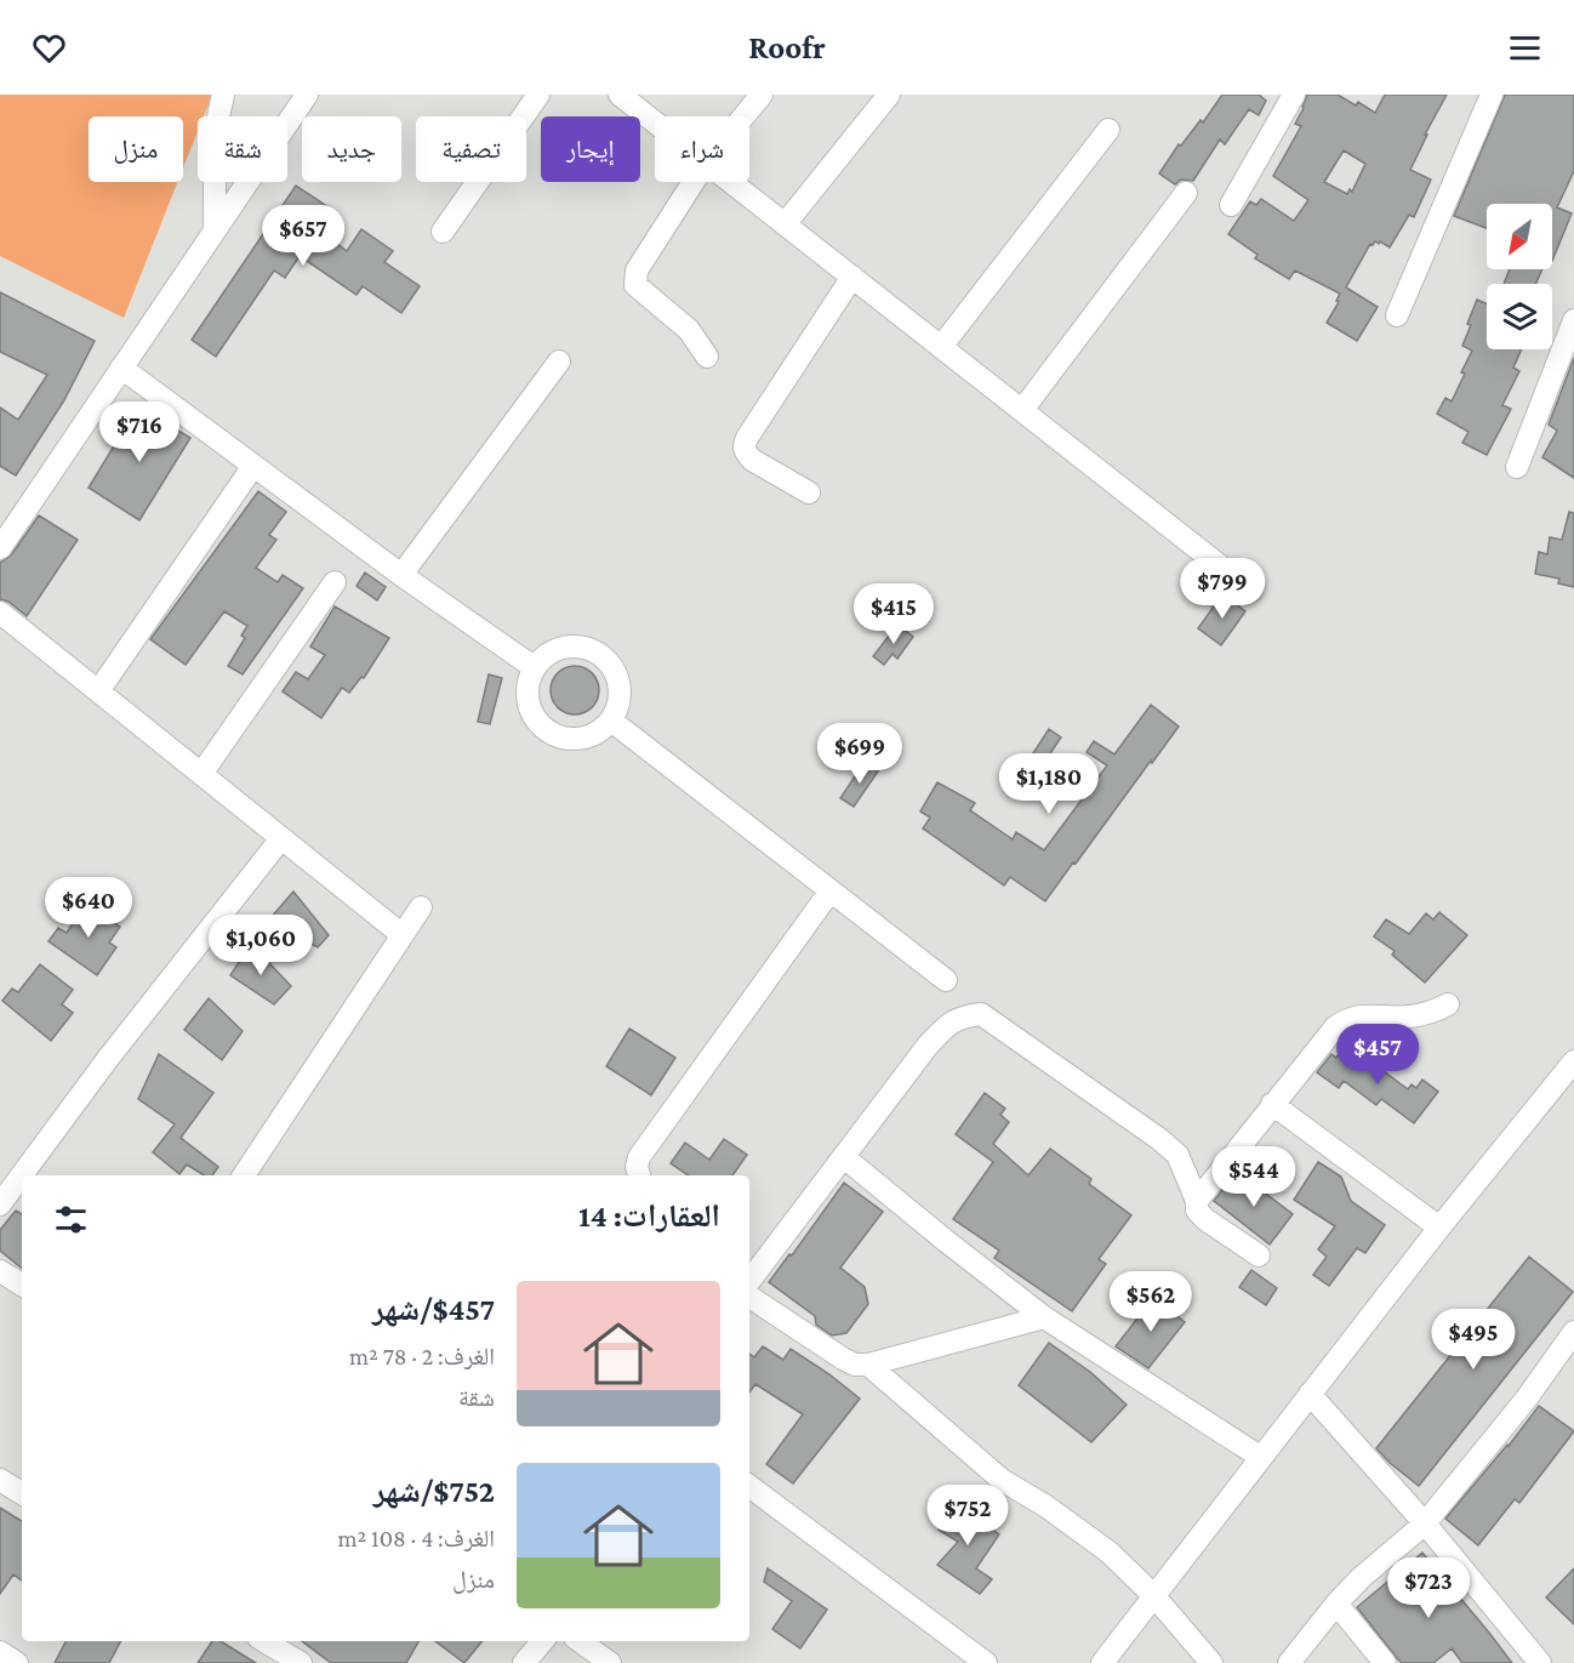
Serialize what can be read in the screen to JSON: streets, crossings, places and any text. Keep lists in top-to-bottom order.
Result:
{
  "north": "bottom left",
  "page": {
    "header": "Roofr",
    "chip": [
      "شراء",
      "إيجار",
      "تصفية",
      "جديد",
      "شقة",
      "منزل"
    ],
    "price": [
      "$657",
      "$716",
      "$799",
      "$415",
      "$699",
      "$1,180",
      "$640",
      "$1,060",
      "$457",
      "$544",
      "$562",
      "$495",
      "$752",
      "$723"
    ],
    "heading": "العقارات: 14",
    "list": [
      {
        "name": "$457/شهر",
        "note": "الغرف: 2 · 78 m² · شقة"
      },
      {
        "name": "$752/شهر",
        "note": "الغرف: 4 · 108 m² · منزل"
      }
    ]
  }
}
